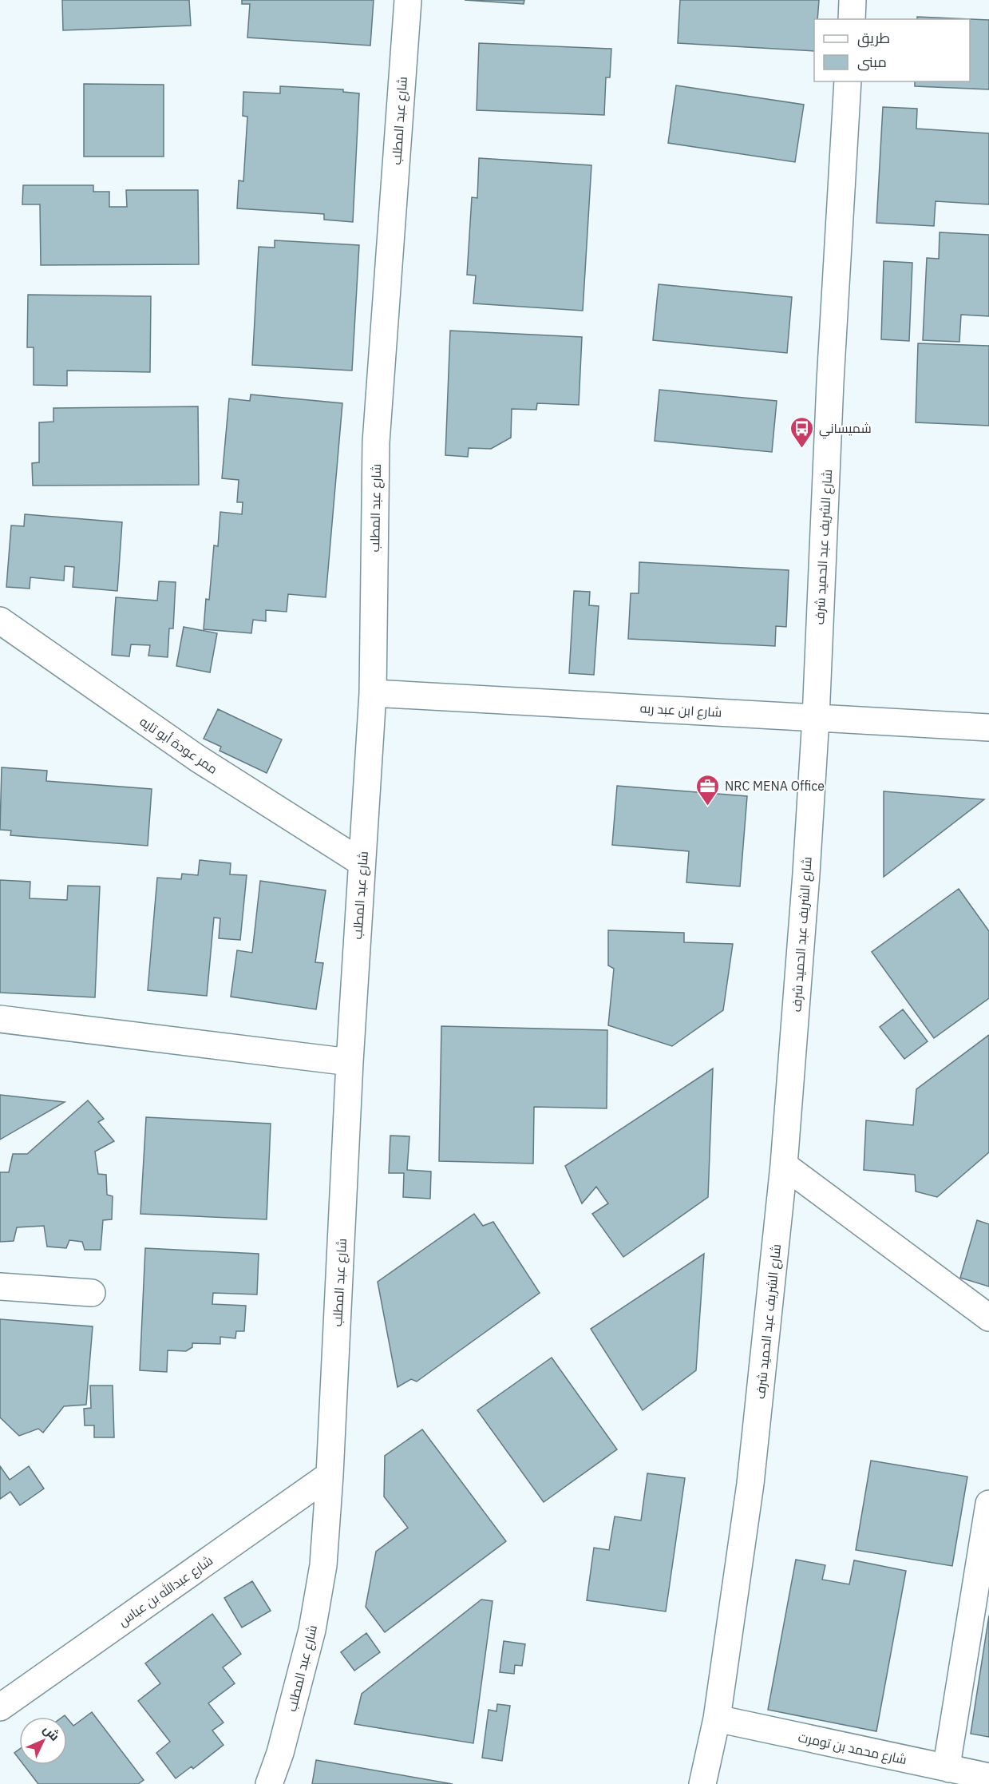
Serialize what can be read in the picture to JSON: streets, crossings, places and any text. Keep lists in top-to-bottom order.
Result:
{
  "streets": {
    "street": [
      "شارع عبد المطلب",
      "شارع الشريف عبد الحميد شرف",
      "شارع ابن عبد ربه",
      "ممر عودة أبو تايه",
      "شارع عبدالله بن عباس",
      "شارع محمد بن تومرت"
    ]
  },
  "crossings": [
    ["شارع عبد المطلب", "شارع ابن عبد ربه"],
    ["شارع عبد المطلب", "ممر عودة أبو تايه"],
    ["شارع عبد المطلب", "شارع عبدالله بن عباس"],
    ["شارع الشريف عبد الحميد شرف", "شارع ابن عبد ربه"],
    ["شارع الشريف عبد الحميد شرف", "شارع محمد بن تومرت"]
  ],
  "places": {
    "bus stop": ["شميساني"],
    "office": ["NRC MENA Office"]
  },
  "legend": ["طريق", "مبنى"],
  "north": "top right"
}
